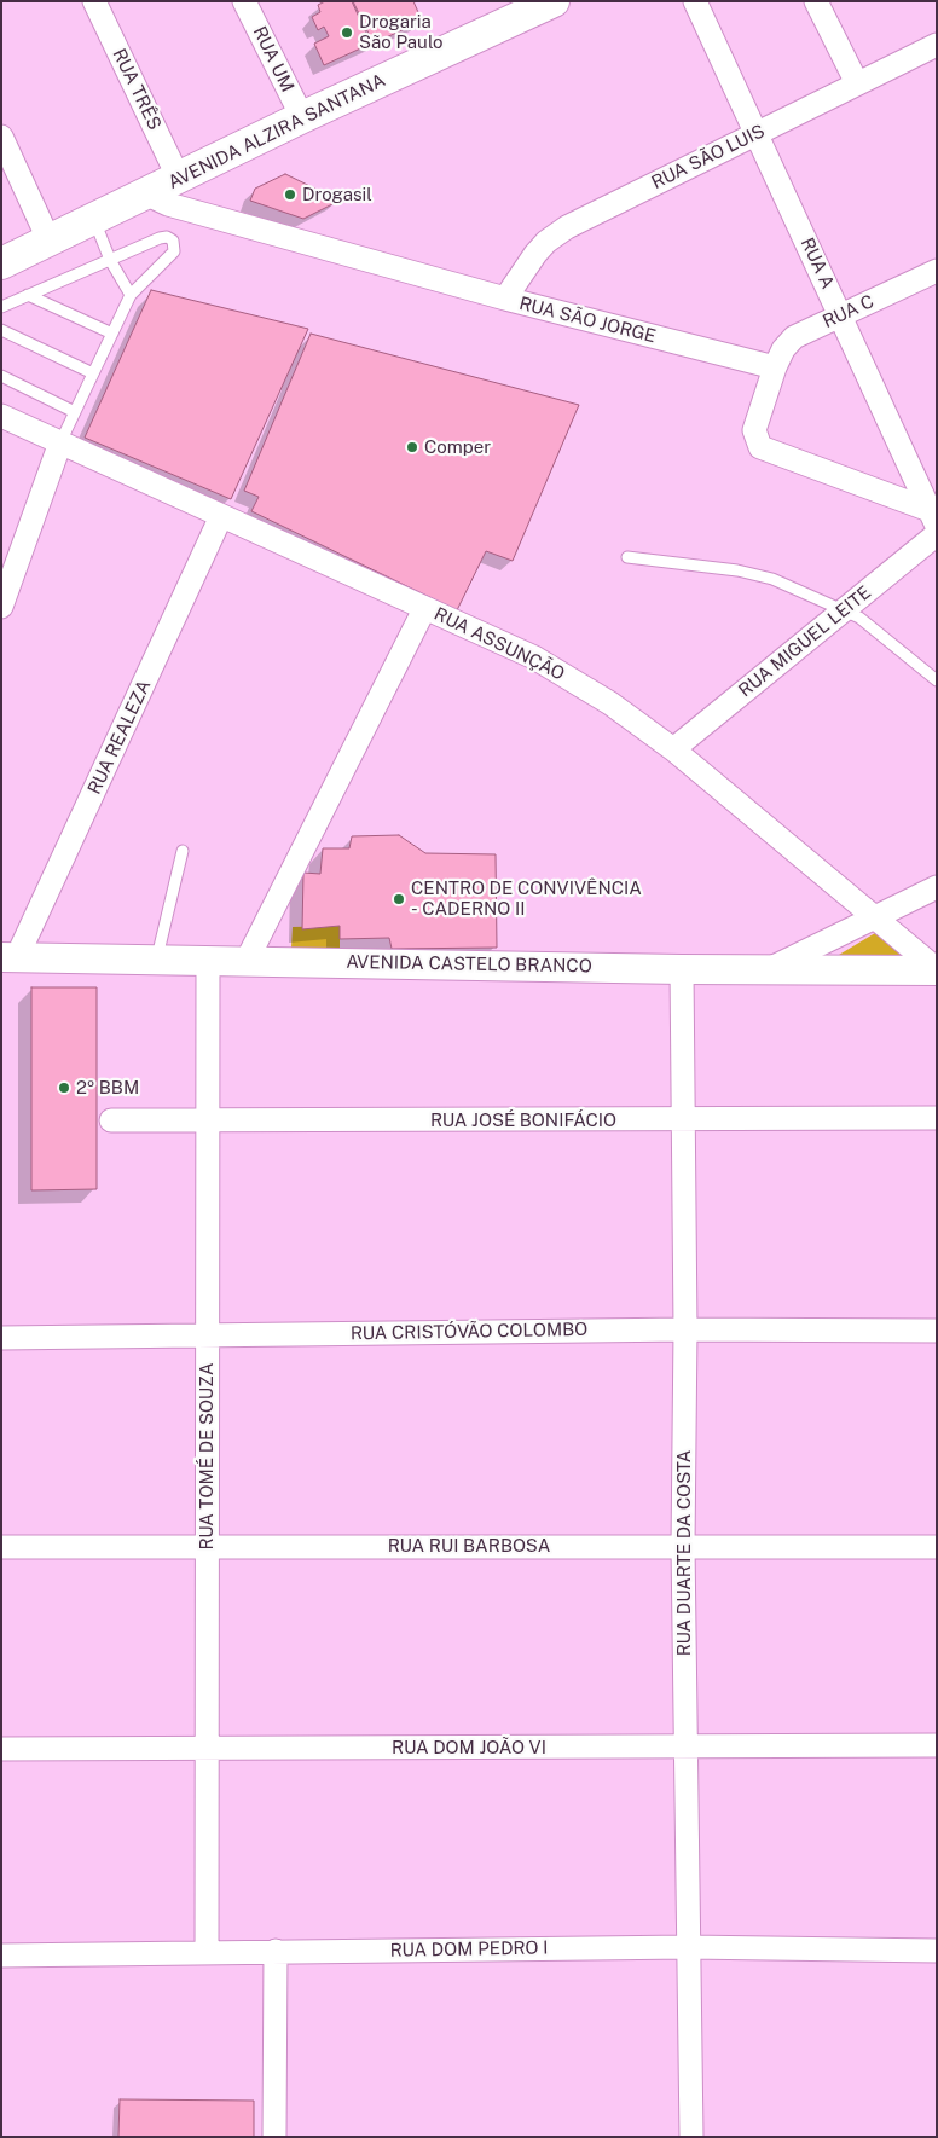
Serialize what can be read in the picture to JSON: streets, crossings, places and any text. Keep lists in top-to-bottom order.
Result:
{
  "streets": {
    "main road": ["AVENIDA ALZIRA SANTANA"],
    "street": [
      "RUA UM",
      "RUA TRÊS",
      "RUA SÃO LUIS",
      "RUA A",
      "RUA C",
      "RUA SÃO JORGE",
      "RUA MIGUEL LEITE",
      "RUA ASSUNÇÃO",
      "RUA REALEZA",
      "AVENIDA CASTELO BRANCO",
      "RUA JOSÉ BONIFÁCIO",
      "RUA CRISTÓVÃO COLOMBO",
      "RUA TOMÉ DE SOUZA",
      "RUA RUI BARBOSA",
      "RUA DUARTE DA COSTA",
      "RUA DOM JOÃO VI",
      "RUA DOM PEDRO I"
    ]
  },
  "crossings": [
    ["RUA UM", "AVENIDA ALZIRA SANTANA"],
    ["RUA TRÊS", "AVENIDA ALZIRA SANTANA"],
    ["AVENIDA ALZIRA SANTANA", "RUA SÃO JORGE"],
    ["RUA SÃO LUIS", "RUA A"],
    ["RUA SÃO LUIS", "RUA SÃO JORGE"],
    ["RUA A", "RUA C"],
    ["RUA C", "RUA SÃO JORGE"],
    ["RUA MIGUEL LEITE", "RUA ASSUNÇÃO"],
    ["RUA ASSUNÇÃO", "RUA REALEZA"],
    ["RUA ASSUNÇÃO", "AVENIDA CASTELO BRANCO"],
    ["RUA REALEZA", "AVENIDA CASTELO BRANCO"],
    ["AVENIDA CASTELO BRANCO", "RUA TOMÉ DE SOUZA"],
    ["AVENIDA CASTELO BRANCO", "RUA DUARTE DA COSTA"],
    ["RUA JOSÉ BONIFÁCIO", "RUA TOMÉ DE SOUZA"],
    ["RUA JOSÉ BONIFÁCIO", "RUA DUARTE DA COSTA"],
    ["RUA CRISTÓVÃO COLOMBO", "RUA TOMÉ DE SOUZA"],
    ["RUA CRISTÓVÃO COLOMBO", "RUA DUARTE DA COSTA"],
    ["RUA TOMÉ DE SOUZA", "RUA RUI BARBOSA"],
    ["RUA TOMÉ DE SOUZA", "RUA DOM JOÃO VI"],
    ["RUA TOMÉ DE SOUZA", "RUA DOM PEDRO I"],
    ["RUA RUI BARBOSA", "RUA DUARTE DA COSTA"],
    ["RUA DUARTE DA COSTA", "RUA DOM JOÃO VI"],
    ["RUA DUARTE DA COSTA", "RUA DOM PEDRO I"]
  ],
  "places": [
    "Drogaria São Paulo",
    "Drogasil",
    "Comper",
    "CENTRO DE CONVIVÊNCIA - CADERNO II",
    "2º BBM"
  ]
}
